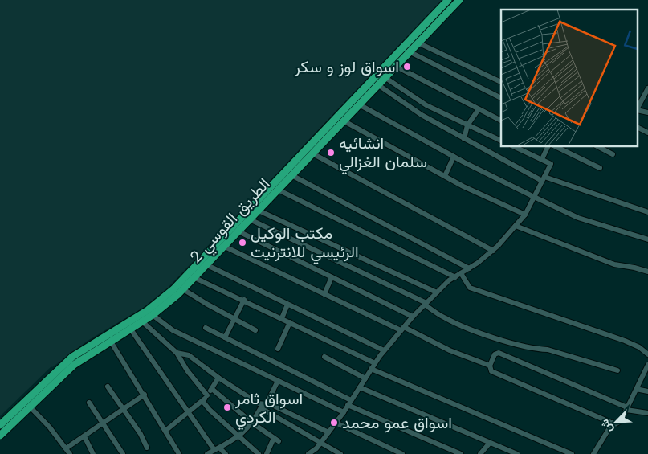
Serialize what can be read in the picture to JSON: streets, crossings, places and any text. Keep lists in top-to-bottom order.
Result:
{
  "streets": {
    "highway": ["الطريق القوسي 2"]
  },
  "places": [
    "اسواق لوز و سكر",
    "انشائيه سلمان الغزالي",
    "مكتب الوكيل الرئيسي للانترنيت",
    "اسواق ثامر الكردي",
    "اسواق عمو محمد"
  ],
  "north": "bottom left"
}
